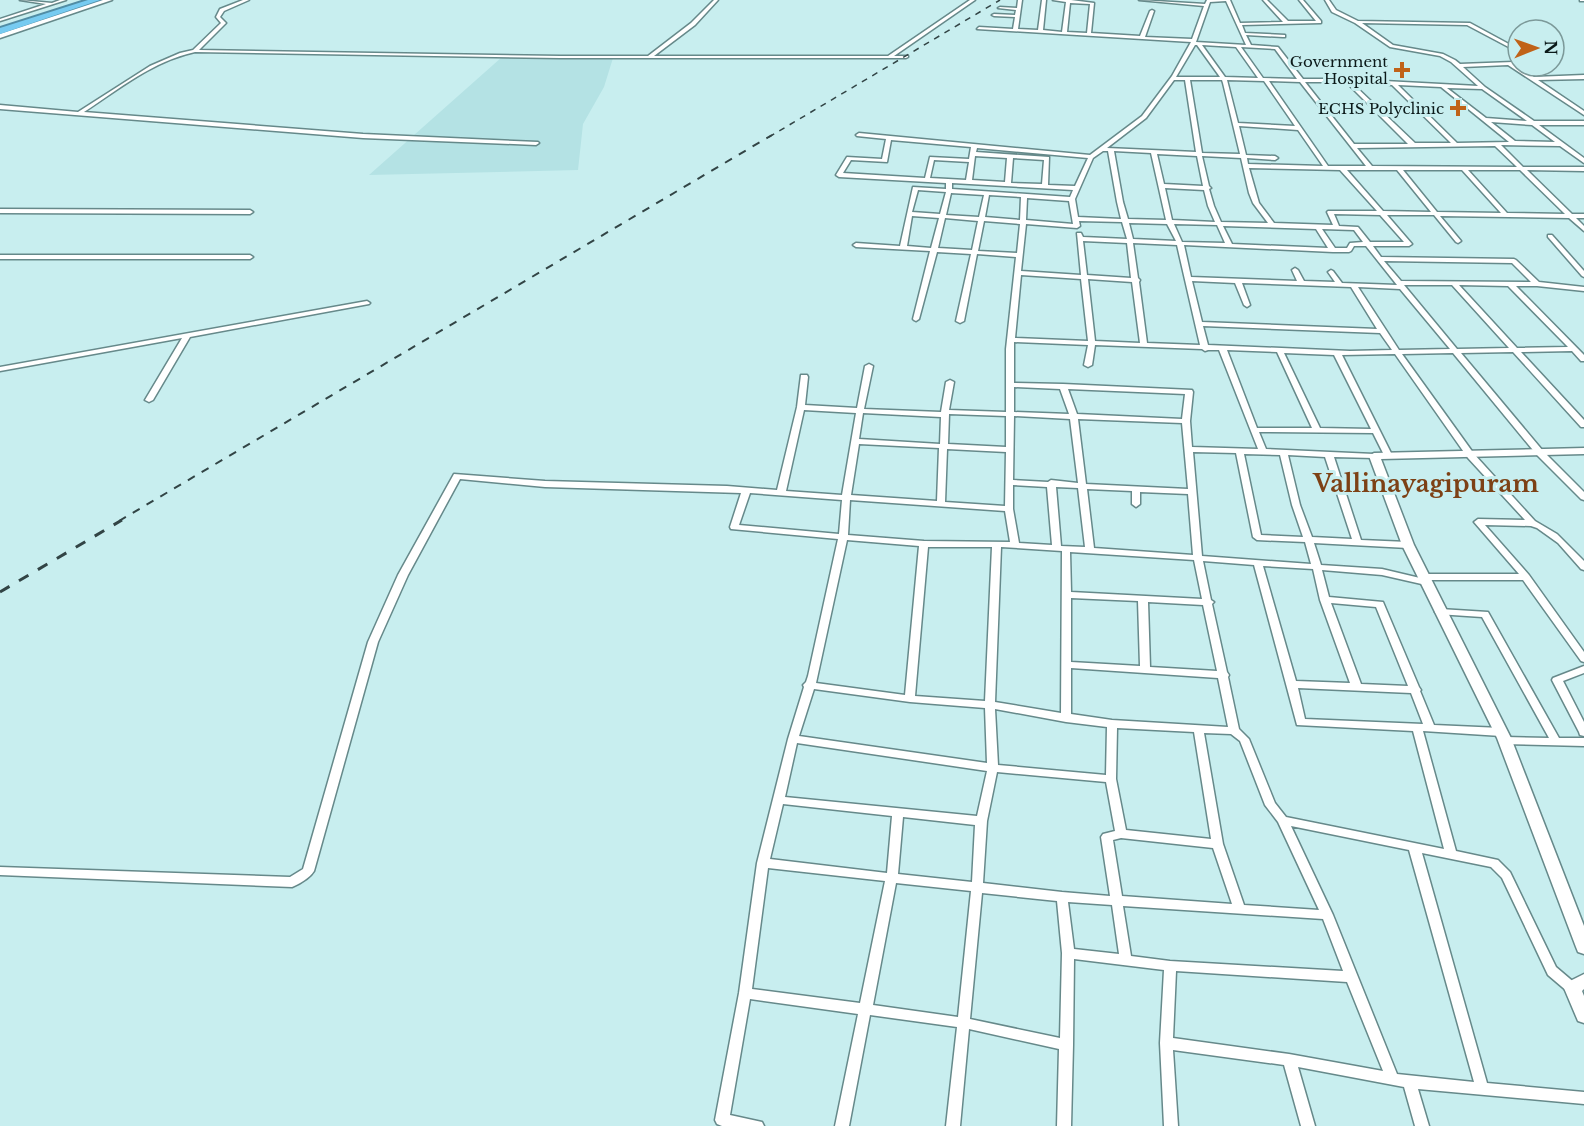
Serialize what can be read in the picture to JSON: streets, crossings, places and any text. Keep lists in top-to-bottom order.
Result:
{
  "districts": ["Vallinayagipuram"],
  "places": {
    "health": ["Government Hospital", "ECHS Polyclinic"]
  },
  "north": "right"
}
